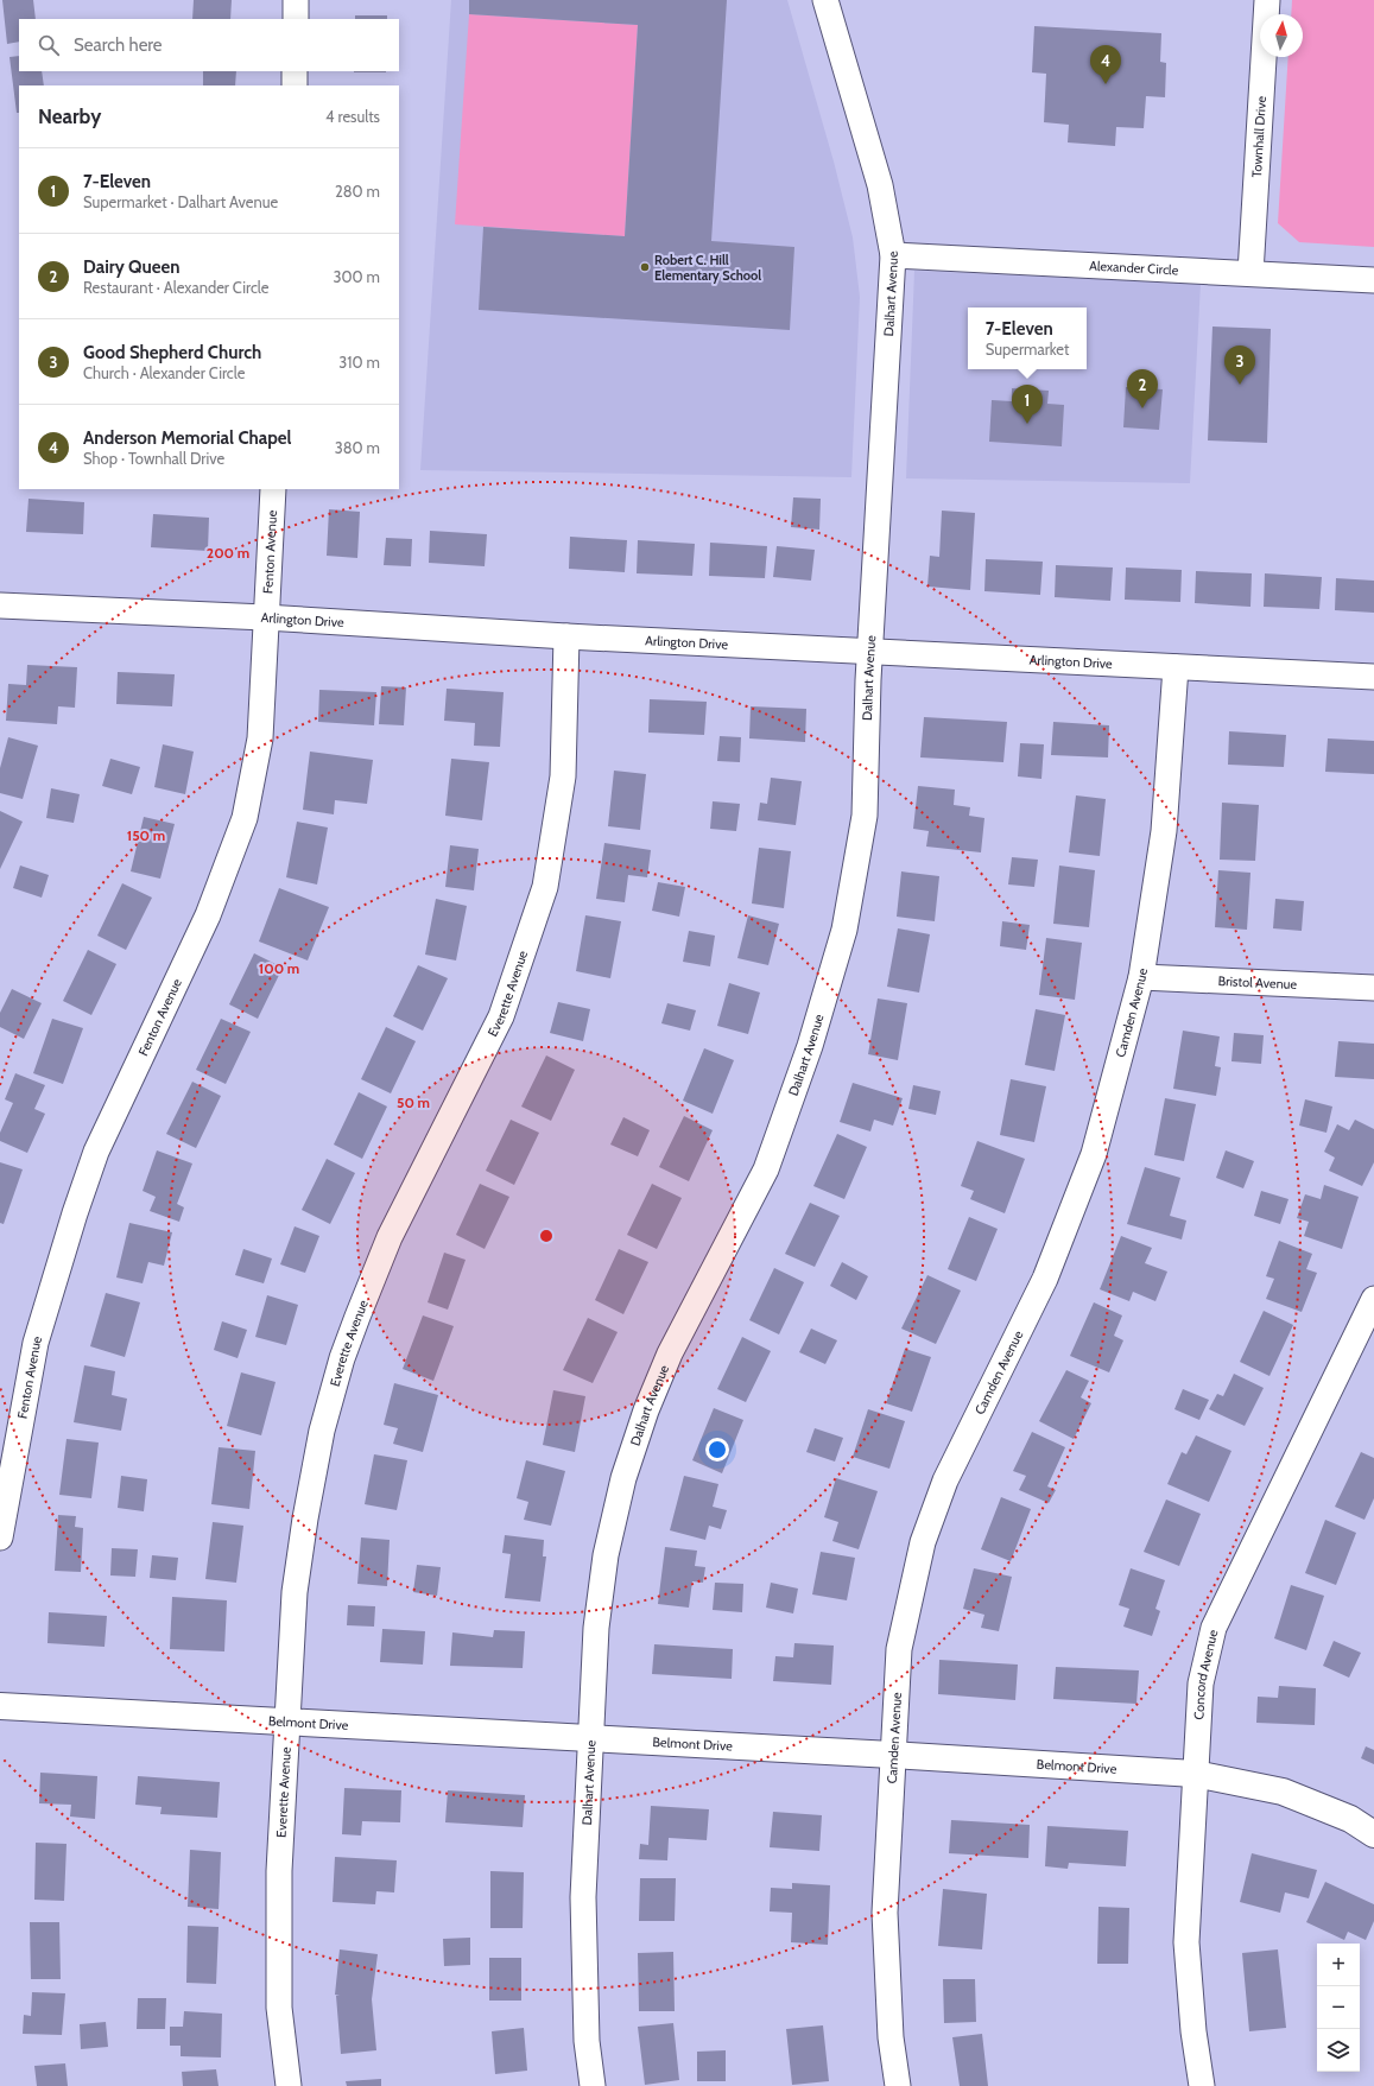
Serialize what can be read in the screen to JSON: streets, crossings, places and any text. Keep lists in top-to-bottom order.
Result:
{
  "streets": {
    "street": [
      "Townhall Drive",
      "Alexander Circle",
      "Dalhart Avenue",
      "Fenton Avenue",
      "Arlington Drive",
      "Bristol Avenue",
      "Everette Avenue",
      "Camden Avenue",
      "Concord Avenue",
      "Belmont Drive"
    ]
  },
  "crossings": [
    ["Townhall Drive", "Alexander Circle"],
    ["Alexander Circle", "Dalhart Avenue"],
    ["Dalhart Avenue", "Arlington Drive"],
    ["Dalhart Avenue", "Belmont Drive"],
    ["Fenton Avenue", "Arlington Drive"],
    ["Arlington Drive", "Everette Avenue"],
    ["Arlington Drive", "Camden Avenue"],
    ["Bristol Avenue", "Camden Avenue"],
    ["Everette Avenue", "Belmont Drive"],
    ["Camden Avenue", "Belmont Drive"],
    ["Concord Avenue", "Belmont Drive"]
  ],
  "places": ["Robert C. Hill Elementary School"],
  "north": "top",
  "page": {
    "search": "Search here",
    "pins": [
      "4",
      "3",
      "2",
      "1"
    ],
    "heading": ["Nearby", "4 results"],
    "list": [
      {
        "mark": "1",
        "name": "7-Eleven",
        "note": "Supermarket · Dalhart Avenue",
        "value": "280 m"
      },
      {
        "mark": "2",
        "name": "Dairy Queen",
        "note": "Restaurant · Alexander Circle",
        "value": "300 m"
      },
      {
        "mark": "3",
        "name": "Good Shepherd Church",
        "note": "Church · Alexander Circle",
        "value": "310 m"
      },
      {
        "mark": "4",
        "name": "Anderson Memorial Chapel",
        "note": "Shop · Townhall Drive",
        "value": "380 m"
      }
    ],
    "popup": ["7-Eleven", "Supermarket"],
    "map_buttons": ["+", "−"]
  },
  "rings": [
    "200 m",
    "150 m",
    "100 m",
    "50 m"
  ]
}
